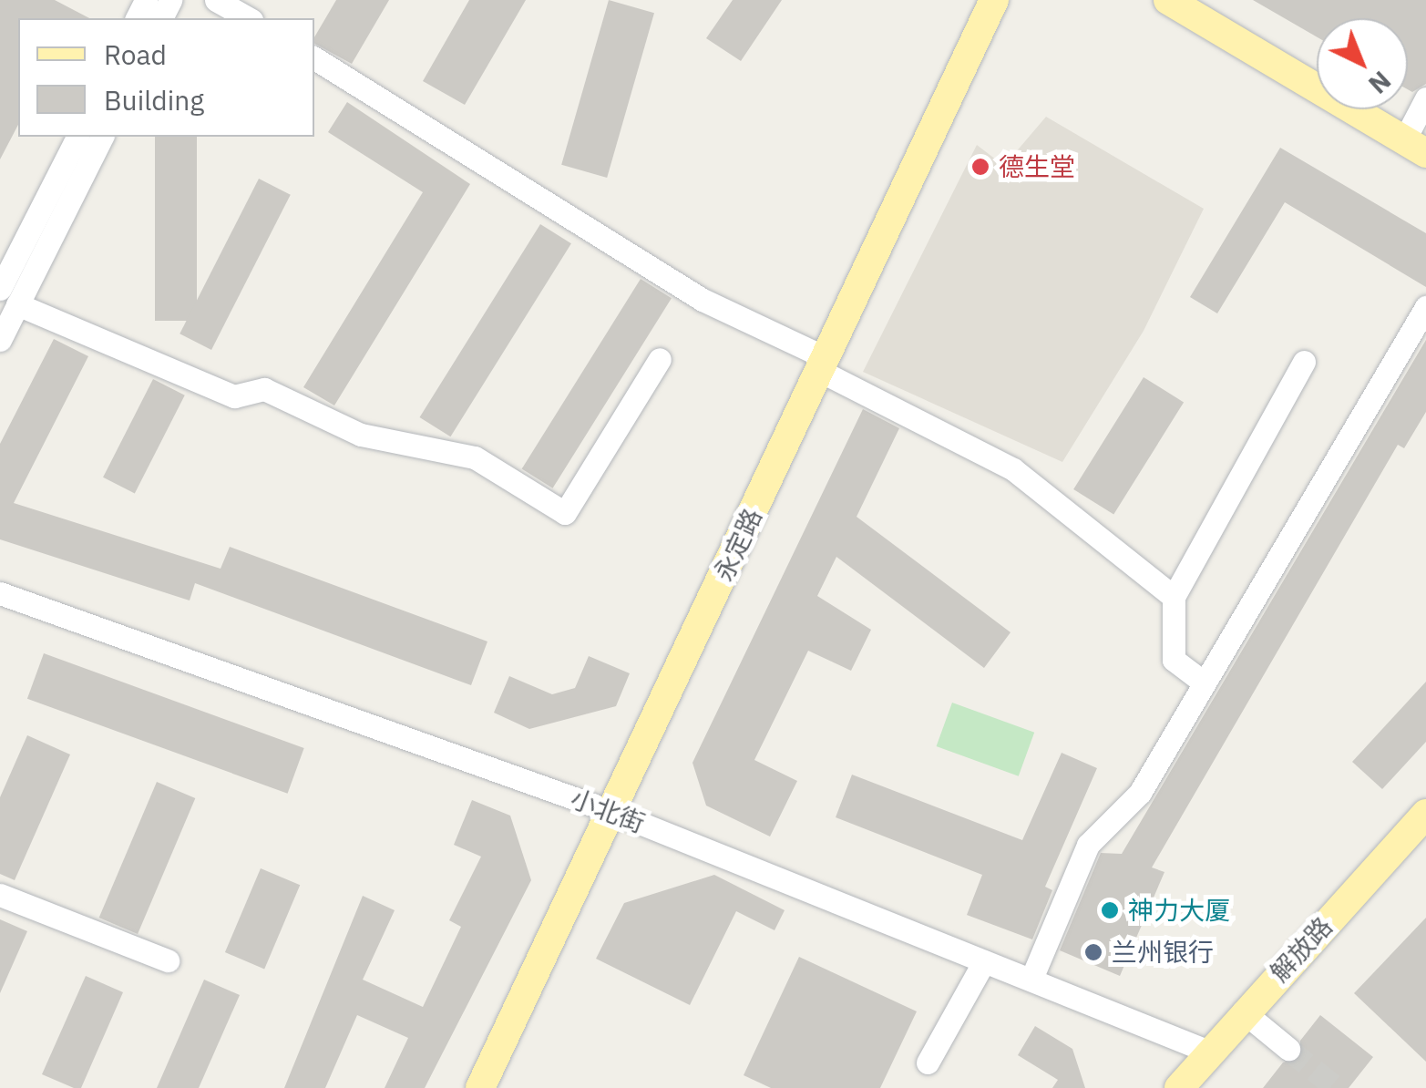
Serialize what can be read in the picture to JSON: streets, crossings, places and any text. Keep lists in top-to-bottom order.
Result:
{
  "streets": {
    "main road": ["永定路", "解放路"],
    "street": ["小北街"]
  },
  "crossings": [
    ["永定路", "小北街"],
    ["小北街", "解放路"]
  ],
  "places": ["德生堂", "神力大厦", "兰州银行"],
  "legend": ["Road", "Building"],
  "north": "bottom right"
}
